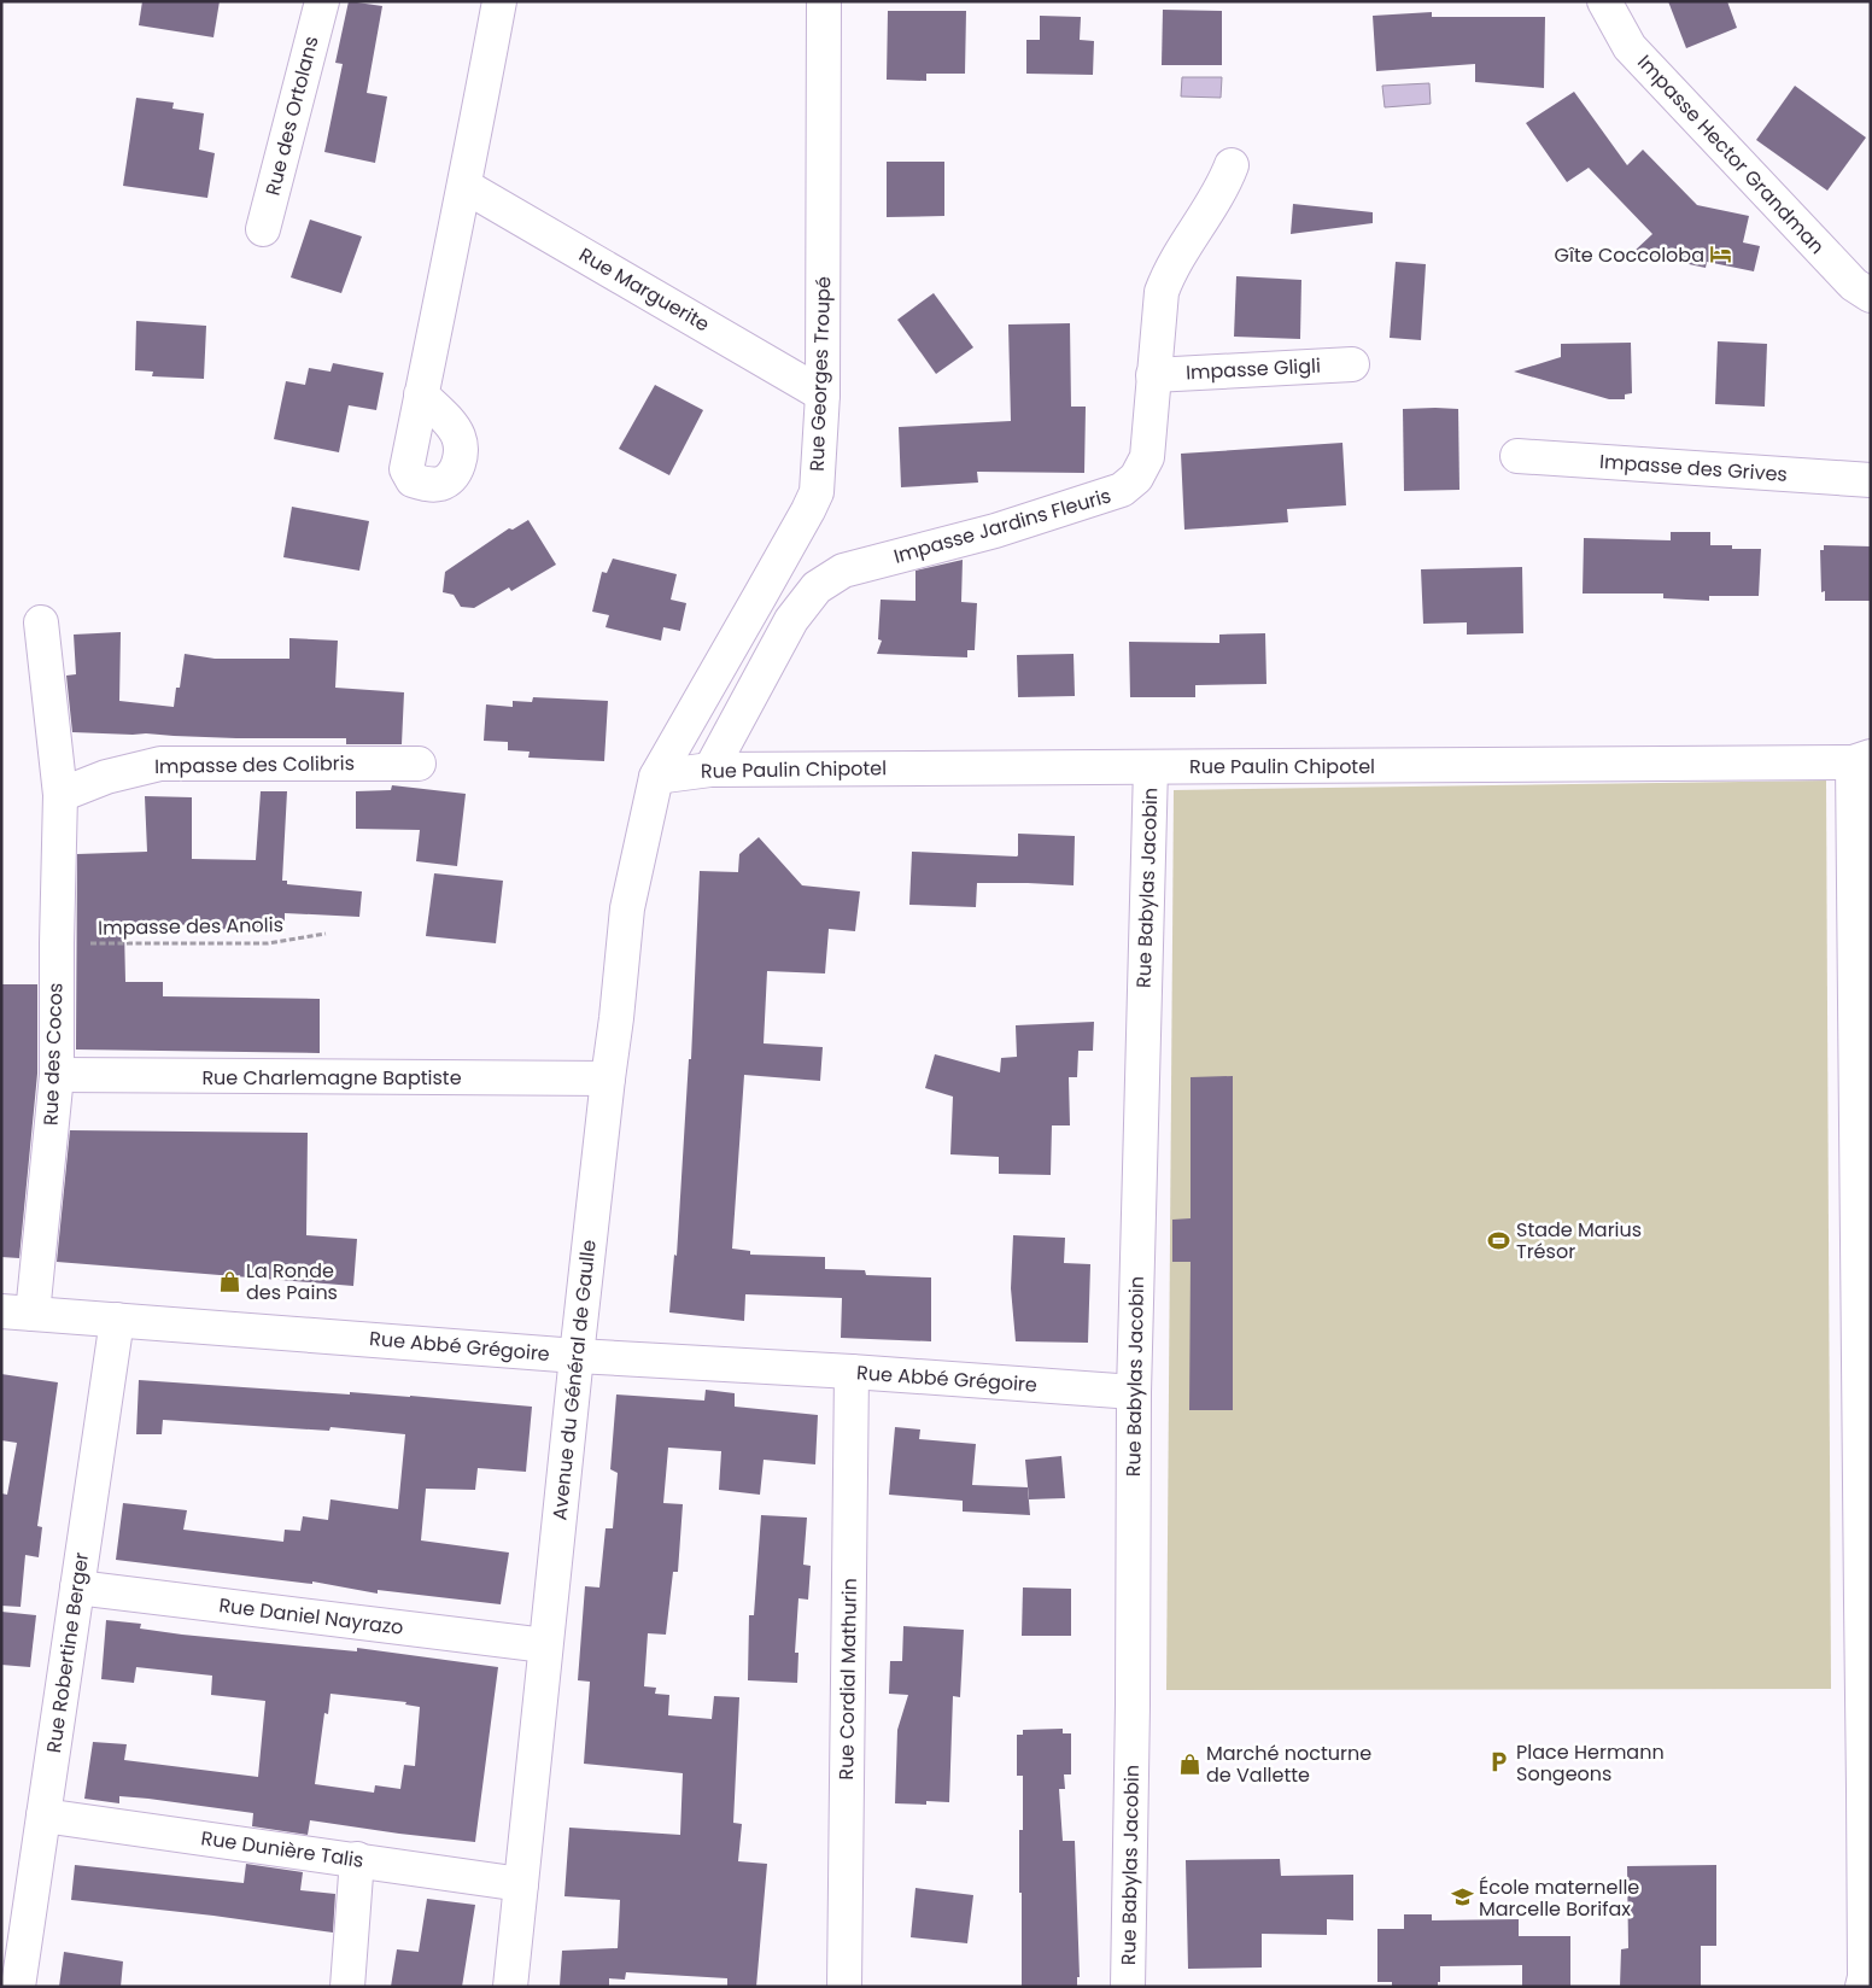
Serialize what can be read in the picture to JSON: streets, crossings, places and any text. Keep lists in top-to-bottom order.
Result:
{
  "streets": {
    "street": [
      "Rue des Ortolans",
      "Impasse Hector Grandman",
      "Rue Marguerite",
      "Impasse Gligli",
      "Rue Georges Troupé",
      "Impasse des Grives",
      "Impasse Jardins Fleuris",
      "Impasse des Colibris",
      "Rue Paulin Chipotel",
      "Rue Babylas Jacobin",
      "Rue des Cocos",
      "Rue Charlemagne Baptiste",
      "Rue Abbé Grégoire",
      "Avenue du Général de Gaulle",
      "Rue Daniel Nayrazo",
      "Rue Robertine Berger",
      "Rue Cordial Mathurin",
      "Rue Dunière Talis"
    ],
    "path": ["Impasse des Anolis"]
  },
  "crossings": [
    ["Rue Marguerite", "Rue Georges Troupé"],
    ["Impasse Gligli", "Impasse Jardins Fleuris"],
    ["Rue Georges Troupé", "Rue Paulin Chipotel"],
    ["Rue Georges Troupé", "Avenue du Général de Gaulle"],
    ["Impasse Jardins Fleuris", "Rue Paulin Chipotel"],
    ["Impasse des Colibris", "Rue des Cocos"],
    ["Rue Paulin Chipotel", "Rue Babylas Jacobin"],
    ["Rue Paulin Chipotel", "Avenue du Général de Gaulle"],
    ["Rue Babylas Jacobin", "Rue Abbé Grégoire"],
    ["Impasse des Anolis", "Rue des Cocos"],
    ["Rue des Cocos", "Rue Charlemagne Baptiste"],
    ["Rue des Cocos", "Rue Abbé Grégoire"],
    ["Rue Charlemagne Baptiste", "Avenue du Général de Gaulle"],
    ["Rue Abbé Grégoire", "Avenue du Général de Gaulle"],
    ["Rue Abbé Grégoire", "Rue Robertine Berger"],
    ["Rue Abbé Grégoire", "Rue Cordial Mathurin"],
    ["Avenue du Général de Gaulle", "Rue Daniel Nayrazo"],
    ["Avenue du Général de Gaulle", "Rue Dunière Talis"],
    ["Rue Daniel Nayrazo", "Rue Robertine Berger"],
    ["Rue Robertine Berger", "Rue Dunière Talis"]
  ],
  "places": {
    "hotel": ["Gîte Coccoloba"],
    "sports": ["Stade Marius Trésor"],
    "shop": ["La Ronde des Pains", "Marché nocturne de Vallette"],
    "parking": ["Place Hermann Songeons"],
    "school or university": ["École maternelle Marcelle Borifax"]
  }
}
